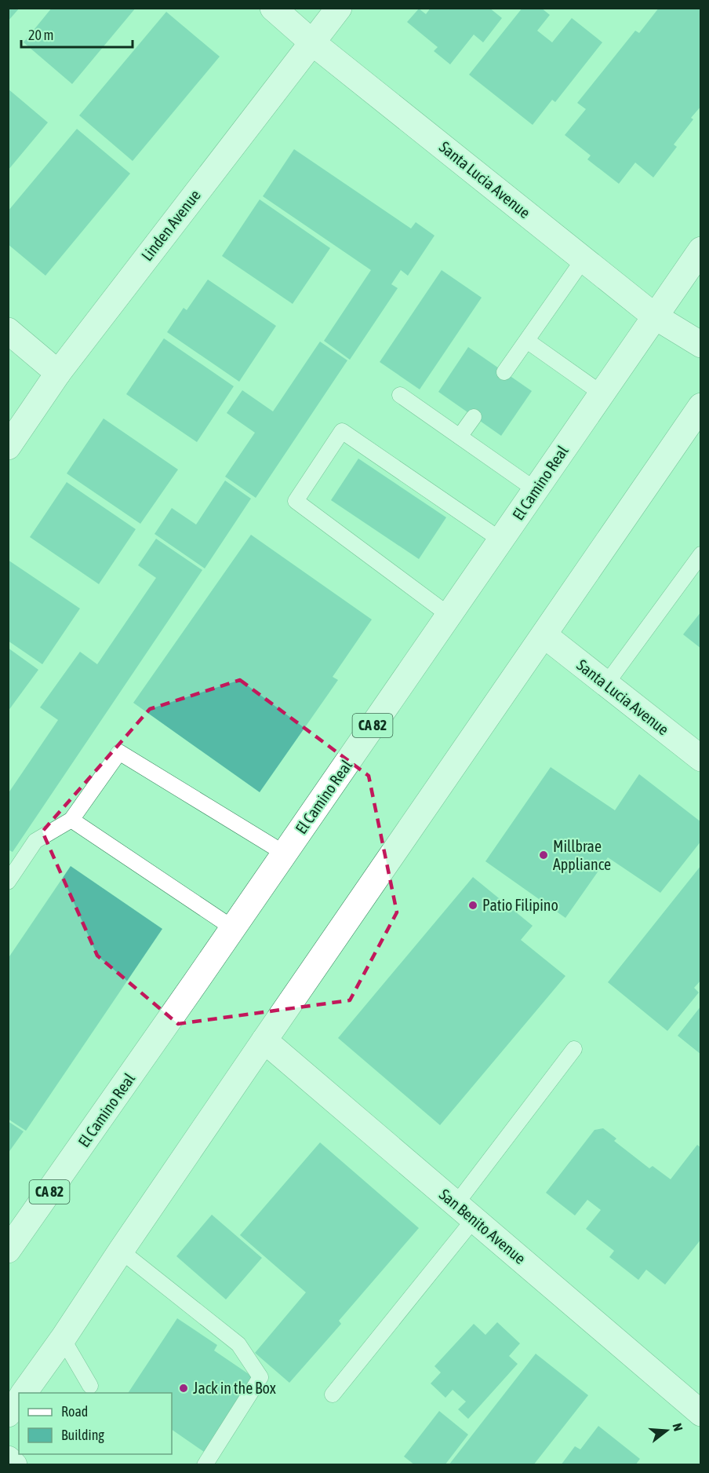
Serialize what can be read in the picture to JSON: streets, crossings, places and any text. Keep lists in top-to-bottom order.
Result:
{
  "streets": {
    "main road": [
      "Santa Lucia Avenue",
      "Linden Avenue",
      "El Camino Real",
      "CA 82",
      "San Benito Avenue"
    ]
  },
  "crossings": [
    ["Santa Lucia Avenue", "Linden Avenue"],
    ["Santa Lucia Avenue", "El Camino Real"]
  ],
  "places": ["Millbrae Appliance", "Patio Filipino", "Jack in the Box"],
  "legend": ["Road", "Building"],
  "scale_bar": "20 m",
  "north": "right"
}
